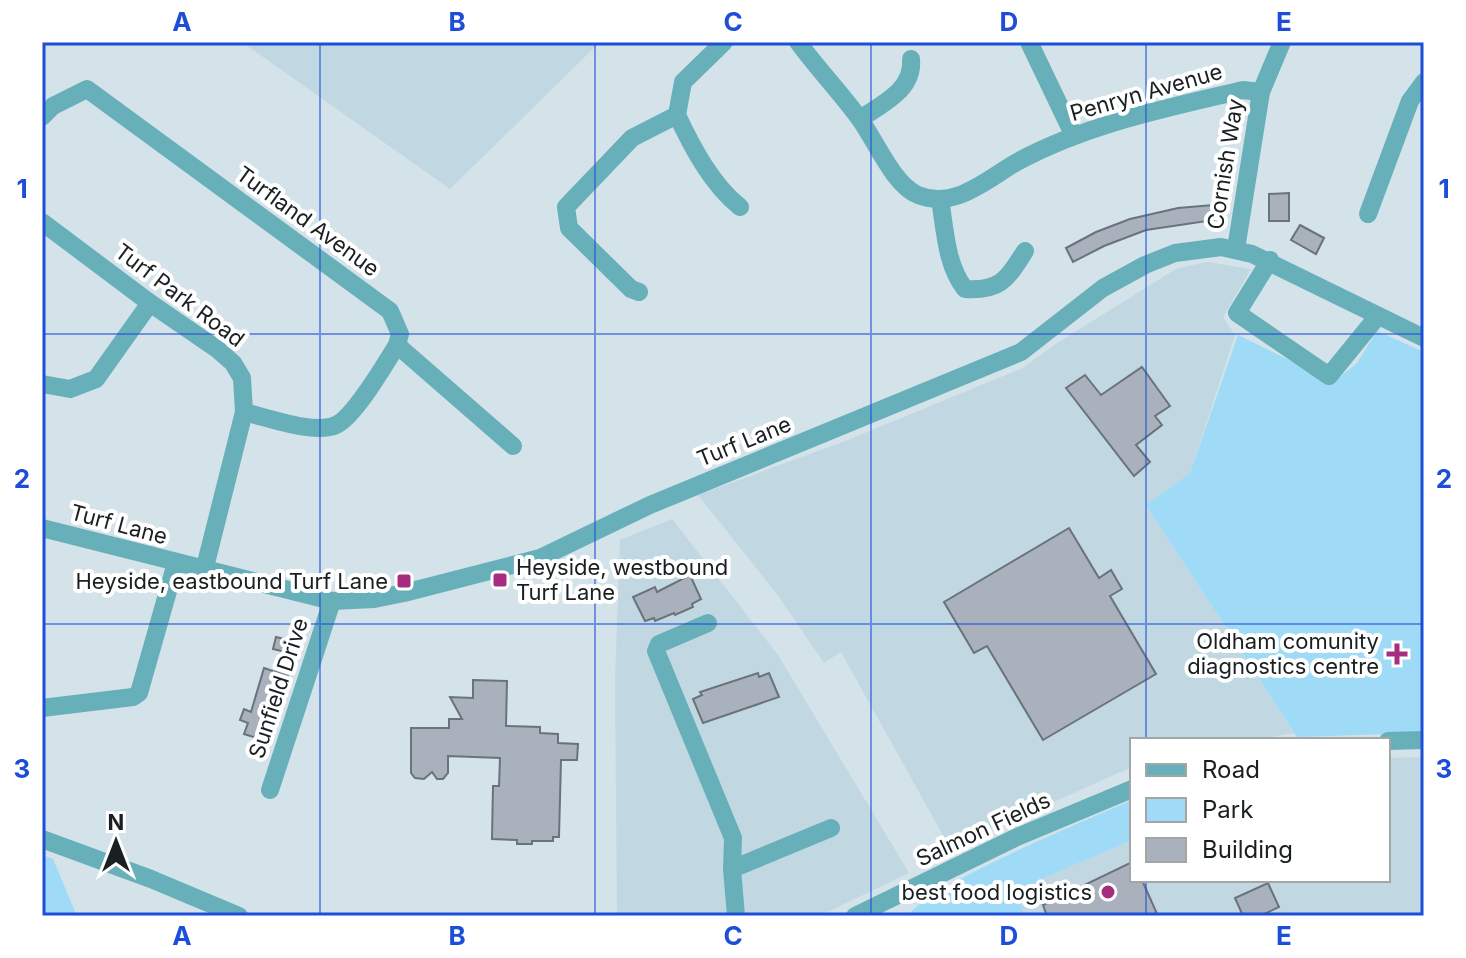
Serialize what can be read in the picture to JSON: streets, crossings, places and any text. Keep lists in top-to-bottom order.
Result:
{
  "streets": {
    "street": [
      "Penryn Avenue",
      "Cornish Way",
      "Turfland Avenue",
      "Turf Park Road",
      "Turf Lane",
      "Sunfield Drive",
      "Salmon Fields"
    ]
  },
  "crossings": [
    ["Penryn Avenue", "Cornish Way"],
    ["Cornish Way", "Turf Lane"],
    ["Turf Park Road", "Turf Lane"],
    ["Turf Lane", "Sunfield Drive"]
  ],
  "places": {
    "transit": ["Heyside, westbound Turf Lane", "Heyside, eastbound Turf Lane"],
    "health": ["Oldham comunity diagnostics centre"],
    "other": ["best food logistics"]
  },
  "legend": ["Road", "Park", "Building"],
  "north": "top",
  "grid": {
    "columns": [
      "A",
      "B",
      "C",
      "D",
      "E"
    ],
    "rows": ["1", "2", "3"]
  }
}
